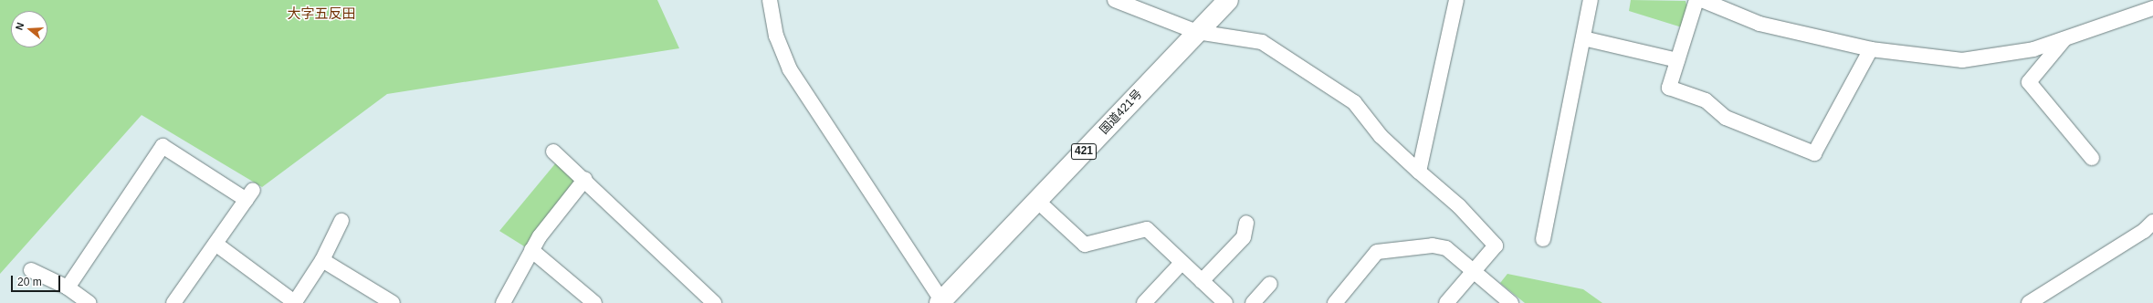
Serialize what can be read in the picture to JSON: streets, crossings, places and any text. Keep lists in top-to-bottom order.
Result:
{
  "streets": {
    "highway": ["国道421号", "421"]
  },
  "districts": ["大字五反田"],
  "scale_bar": "20 m",
  "north": "left"
}
